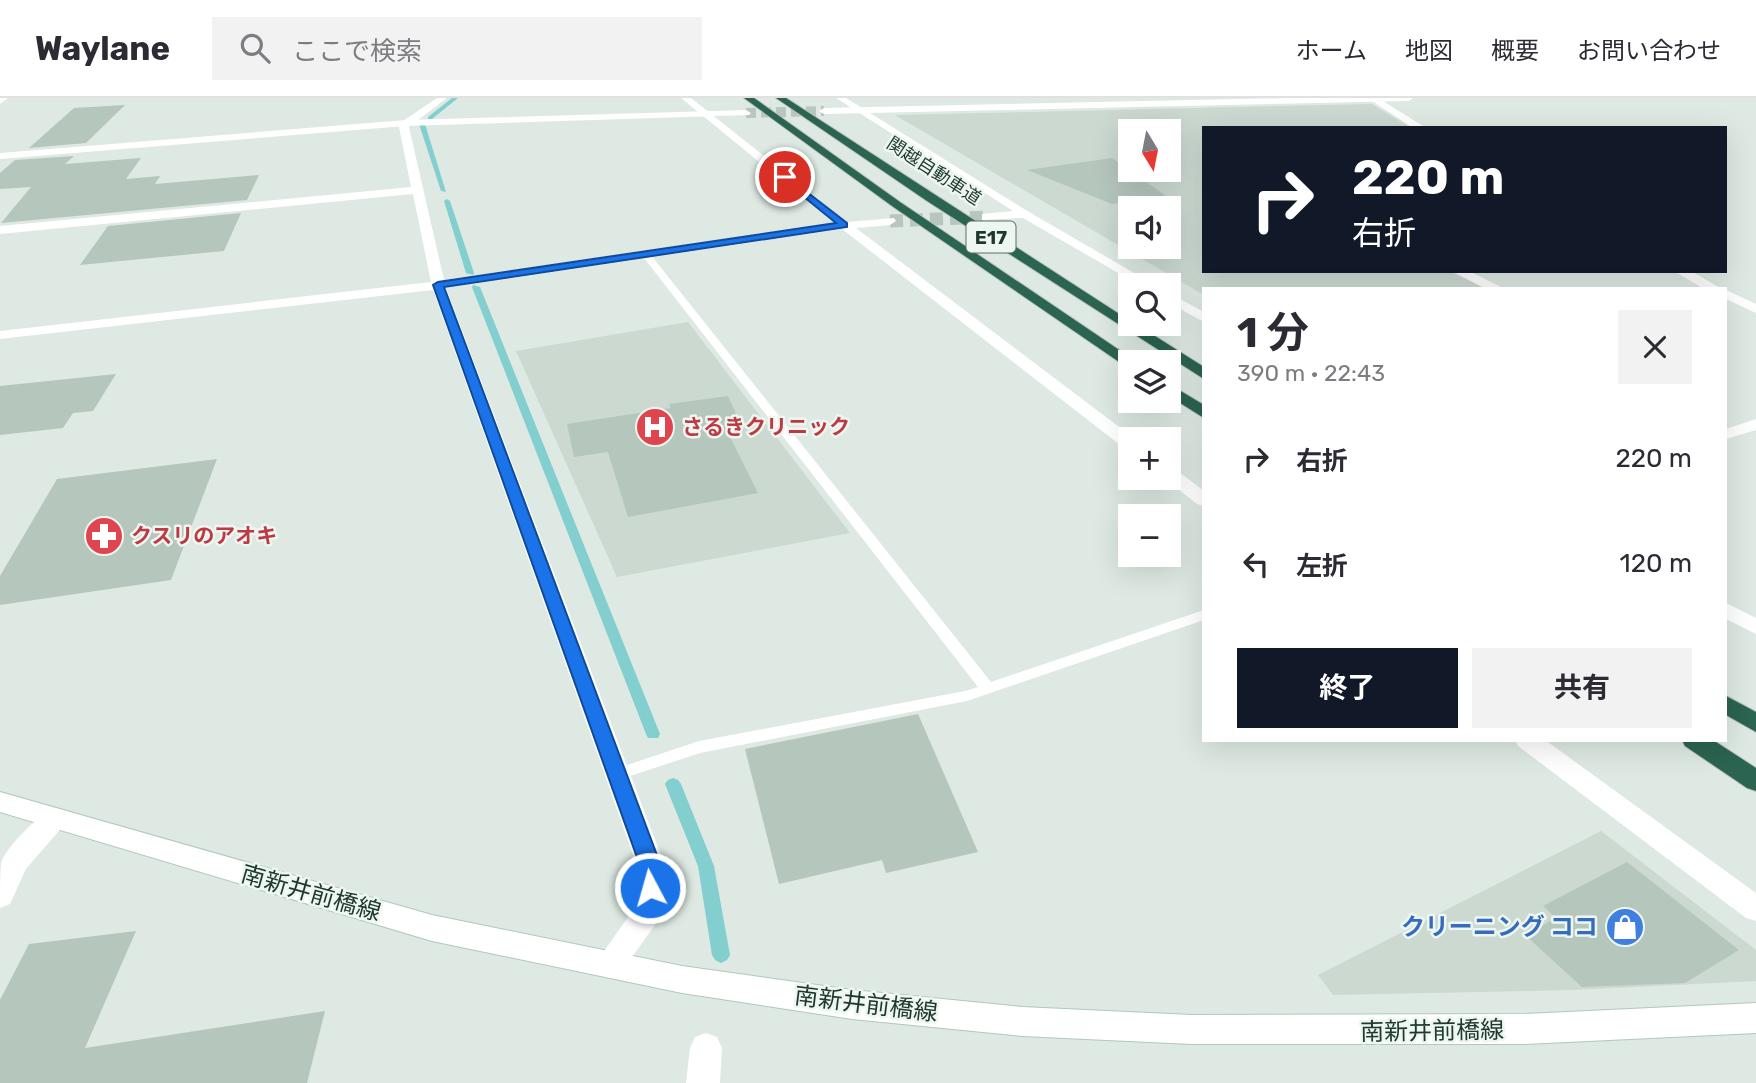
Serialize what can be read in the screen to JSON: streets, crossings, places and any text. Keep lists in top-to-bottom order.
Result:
{
  "streets": {
    "highway": ["関越自動車道", "E17"],
    "street": ["南新井前橋線"]
  },
  "places": {
    "hospital": ["さるきクリニック"],
    "pharmacy": ["クスリのアオキ"],
    "shop": ["クリーニング ココ"]
  },
  "north": "bottom",
  "page": {
    "header": "Waylane",
    "search": "ここで検索",
    "nav": [
      "ホーム",
      "地図",
      "概要",
      "お問い合わせ"
    ],
    "map_buttons": ["+", "−"],
    "turn": ["220 m", "右折"],
    "heading": ["1 分", "390 m · 22:43"],
    "list": [
      {
        "name": "右折",
        "value": "220 m"
      },
      {
        "name": "左折",
        "value": "120 m"
      }
    ],
    "buttons": ["終了", "共有"]
  }
}
